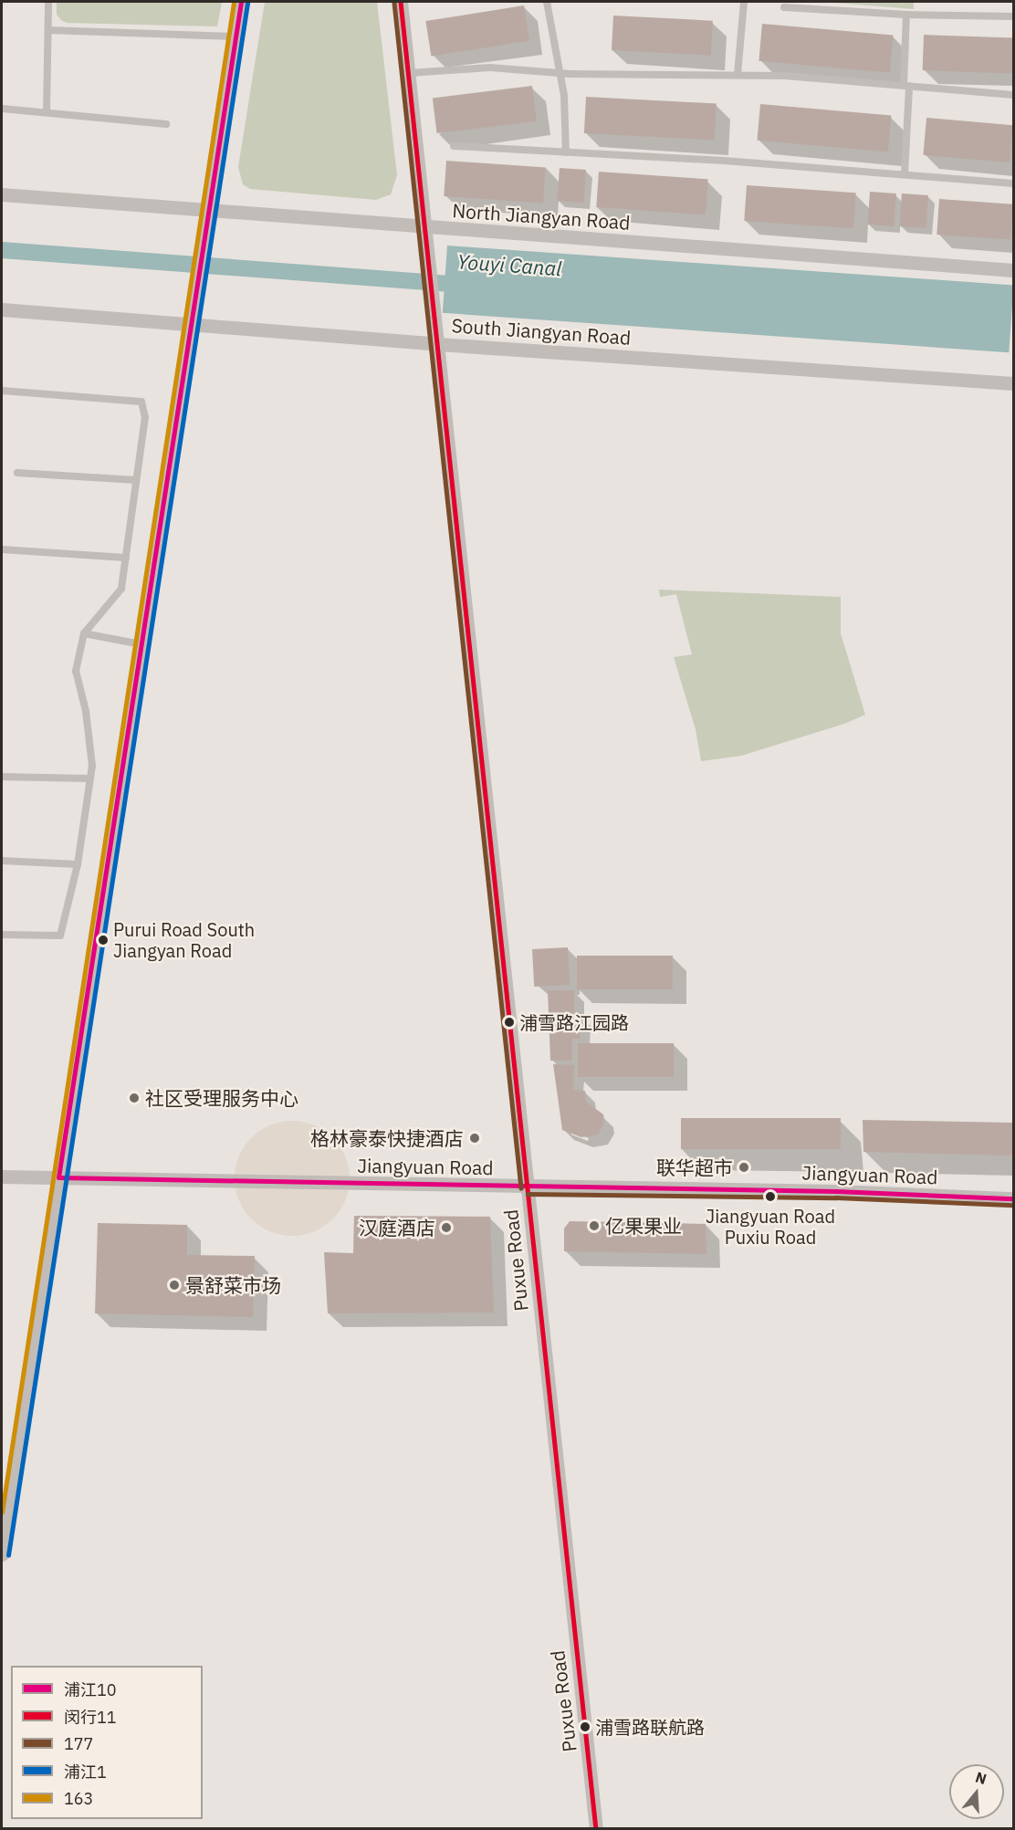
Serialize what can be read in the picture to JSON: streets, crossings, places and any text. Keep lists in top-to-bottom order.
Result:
{
  "streets": {
    "street": [
      "North Jiangyan Road",
      "South Jiangyan Road",
      "Jiangyuan Road",
      "Puxue Road"
    ]
  },
  "crossings": [
    ["North Jiangyan Road", "Puxue Road"],
    ["South Jiangyan Road", "Puxue Road"],
    ["Jiangyuan Road", "Puxue Road"]
  ],
  "water": ["Youyi Canal"],
  "places": [
    "Purui Road South Jiangyan Road",
    "浦雪路江园路",
    "社区受理服务中心",
    "格林豪泰快捷酒店",
    "联华超市",
    "Jiangyuan Road Puxiu Road",
    "亿果果业",
    "汉庭酒店",
    "景舒菜市场",
    "浦雪路联航路"
  ],
  "lines": [
    "transit line 浦江10",
    "transit line 闵行11",
    "transit line 163",
    "transit line 177",
    "transit line 浦江1"
  ],
  "legend": [
    "浦江10",
    "闵行11",
    "177",
    "浦江1",
    "163"
  ],
  "north": "top"
}
